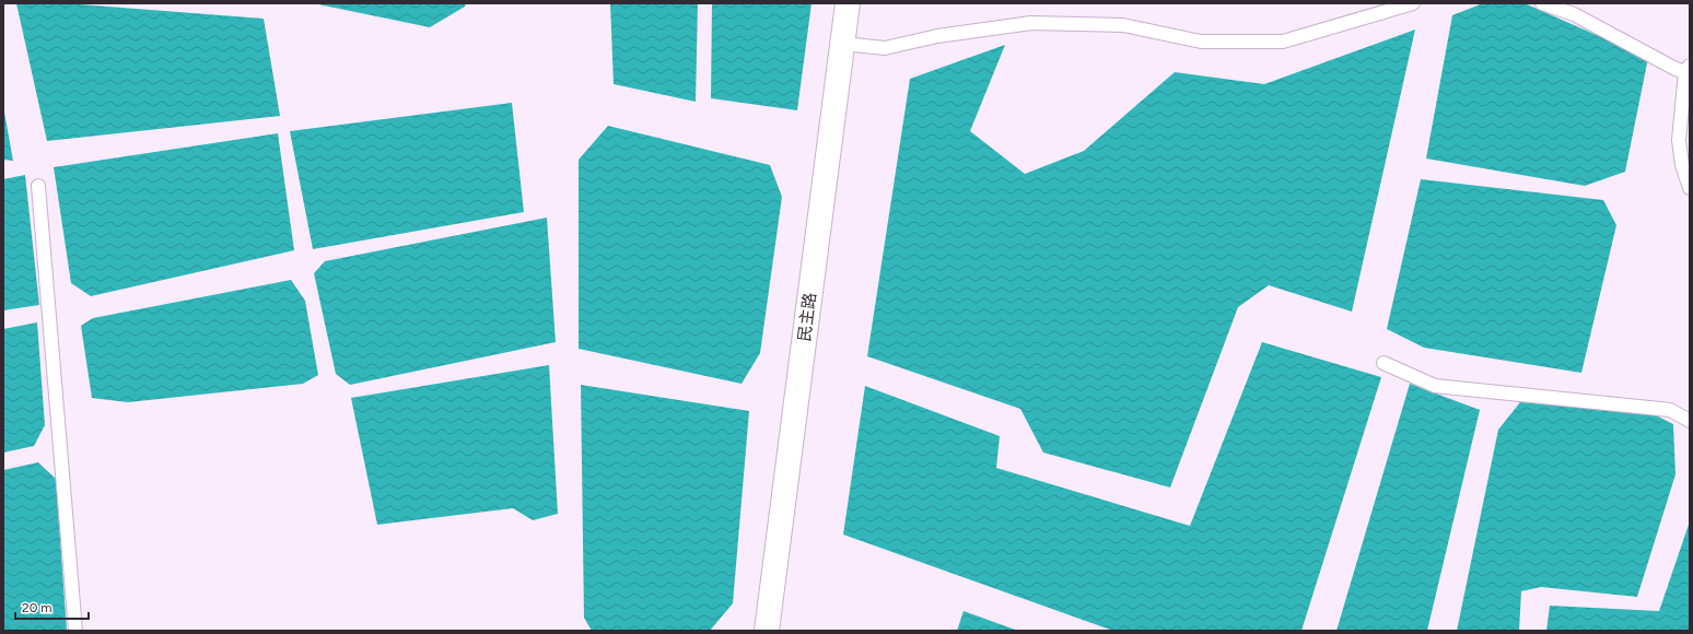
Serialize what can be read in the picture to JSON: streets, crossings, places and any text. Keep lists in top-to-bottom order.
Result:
{
  "streets": {
    "street": ["民主路"]
  },
  "scale_bar": "20 m"
}
